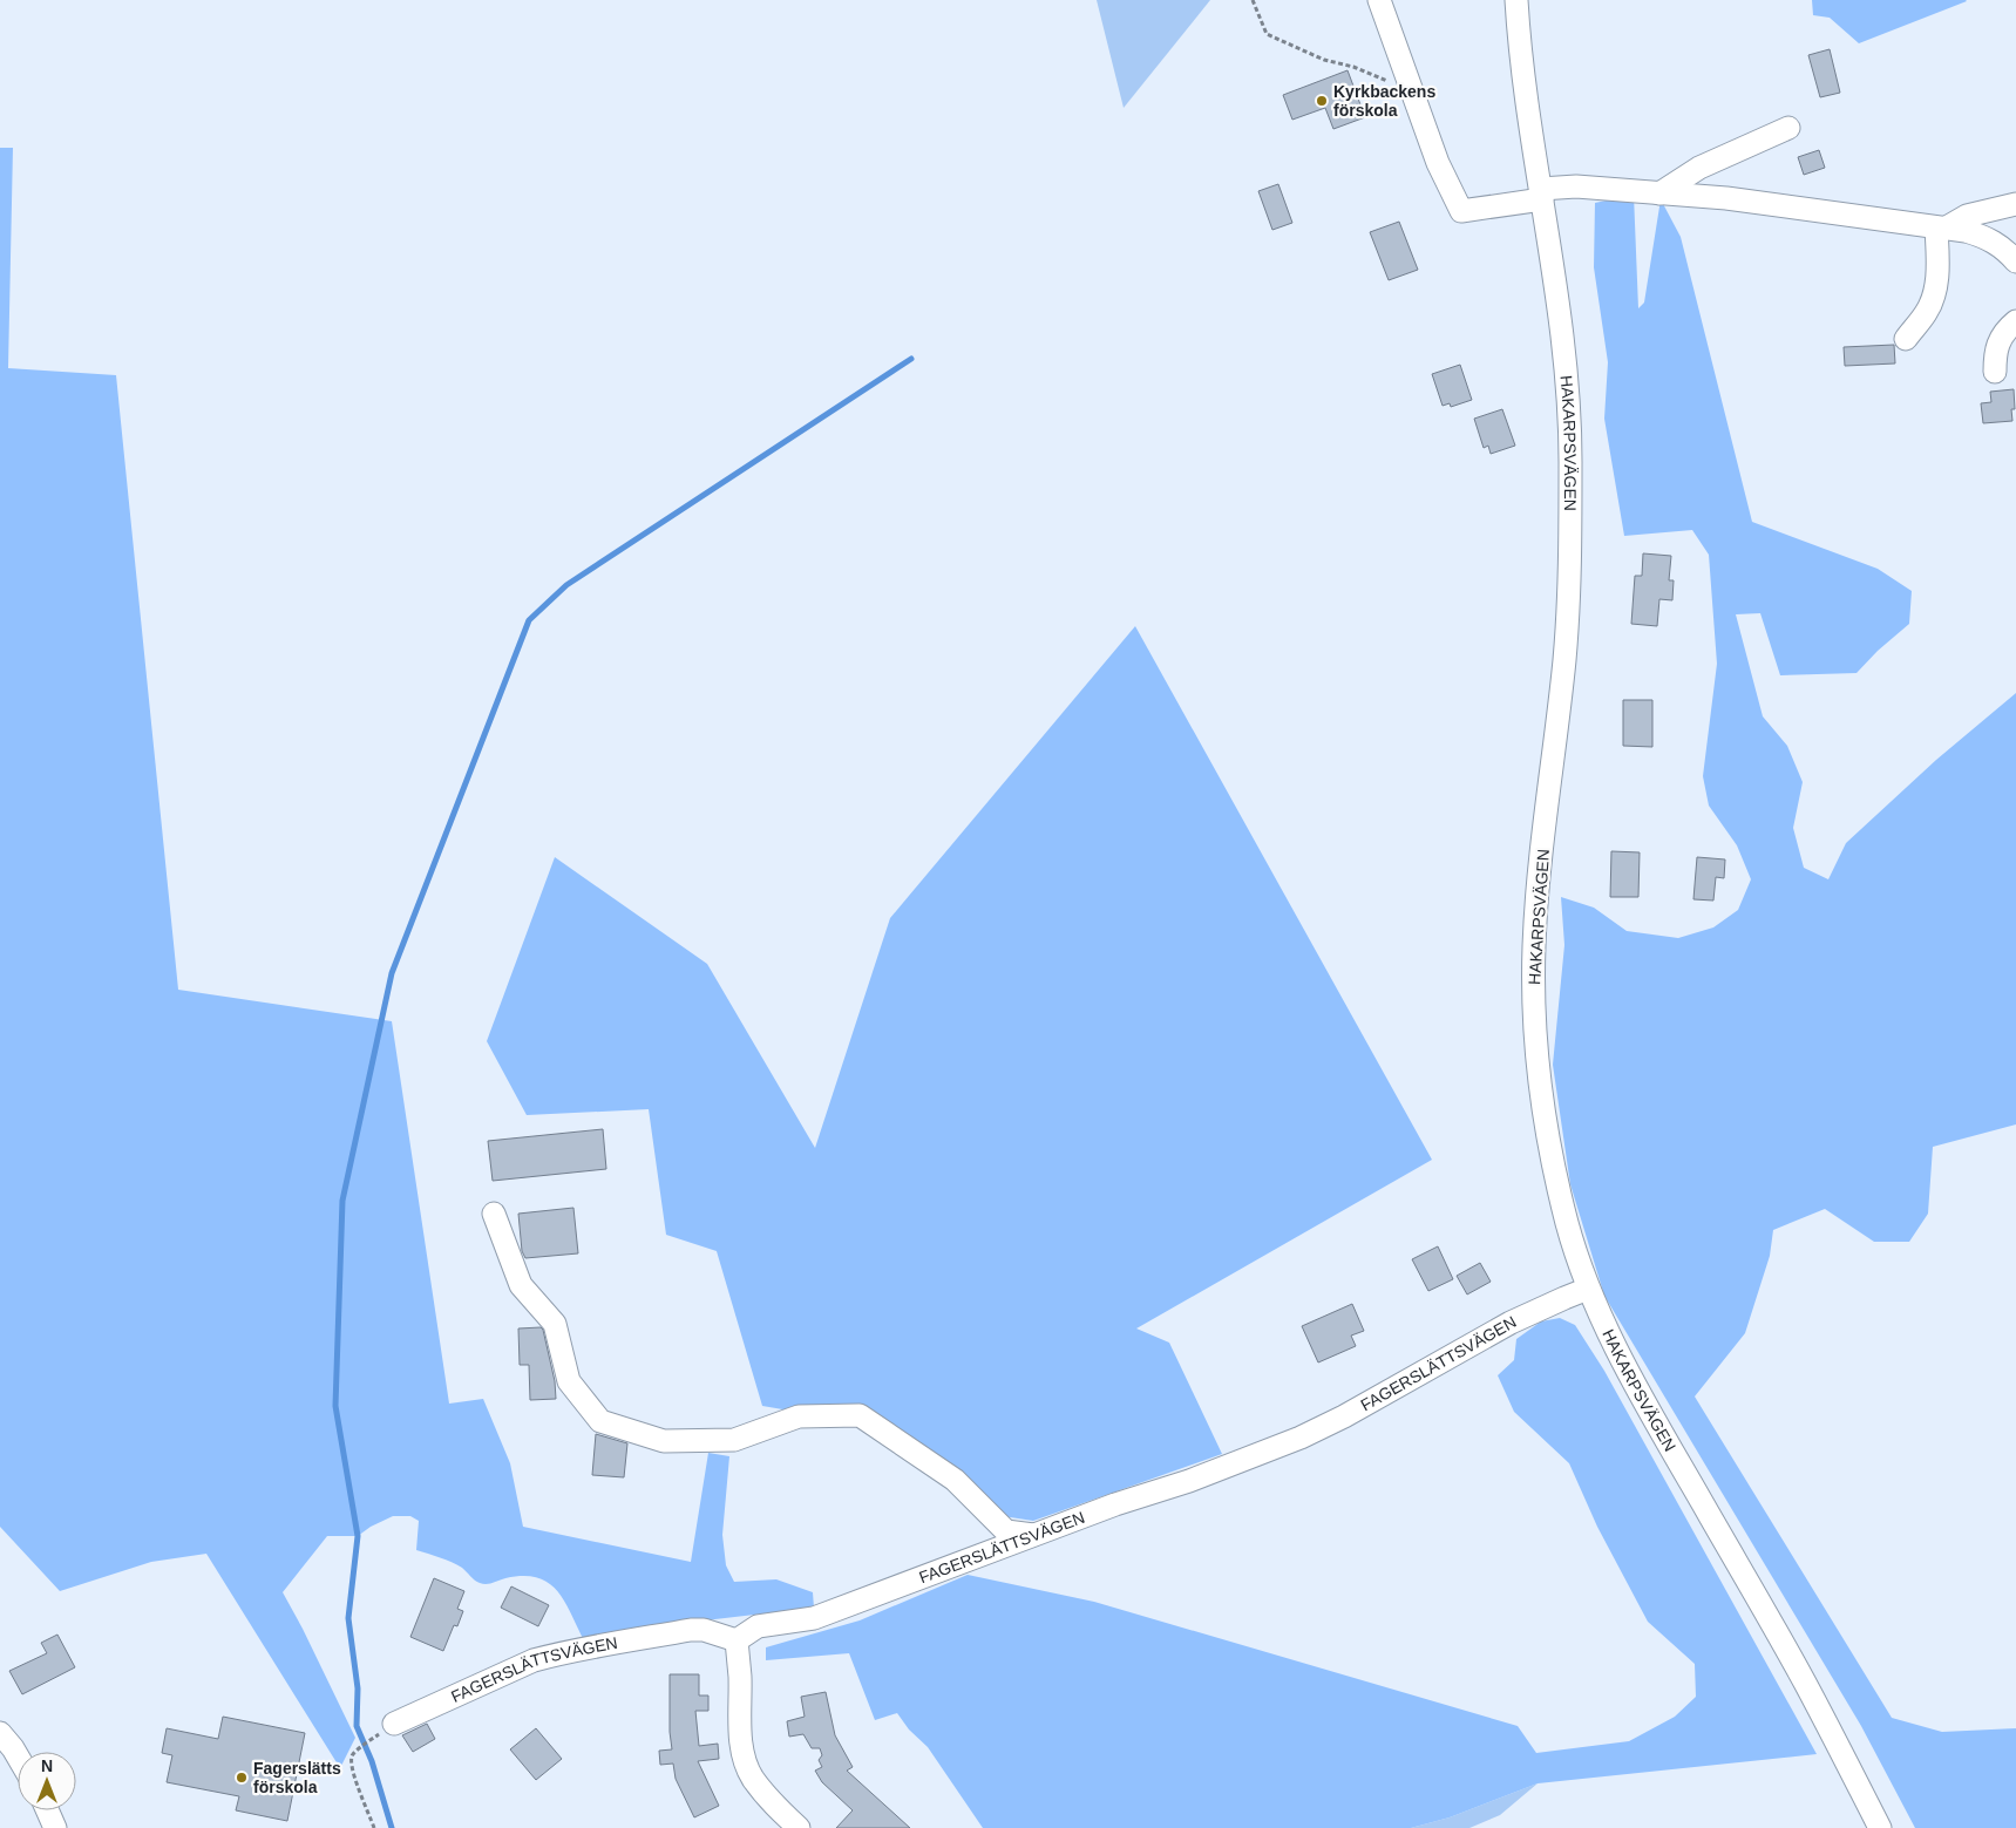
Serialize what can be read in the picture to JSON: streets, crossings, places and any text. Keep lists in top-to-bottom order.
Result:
{
  "streets": {
    "street": ["HAKARPSVÄGEN", "FAGERSLÄTTSVÄGEN"]
  },
  "crossings": [
    ["HAKARPSVÄGEN", "FAGERSLÄTTSVÄGEN"]
  ],
  "places": ["Kyrkbackens förskola", "Fagerslätts förskola"],
  "north": "top"
}
